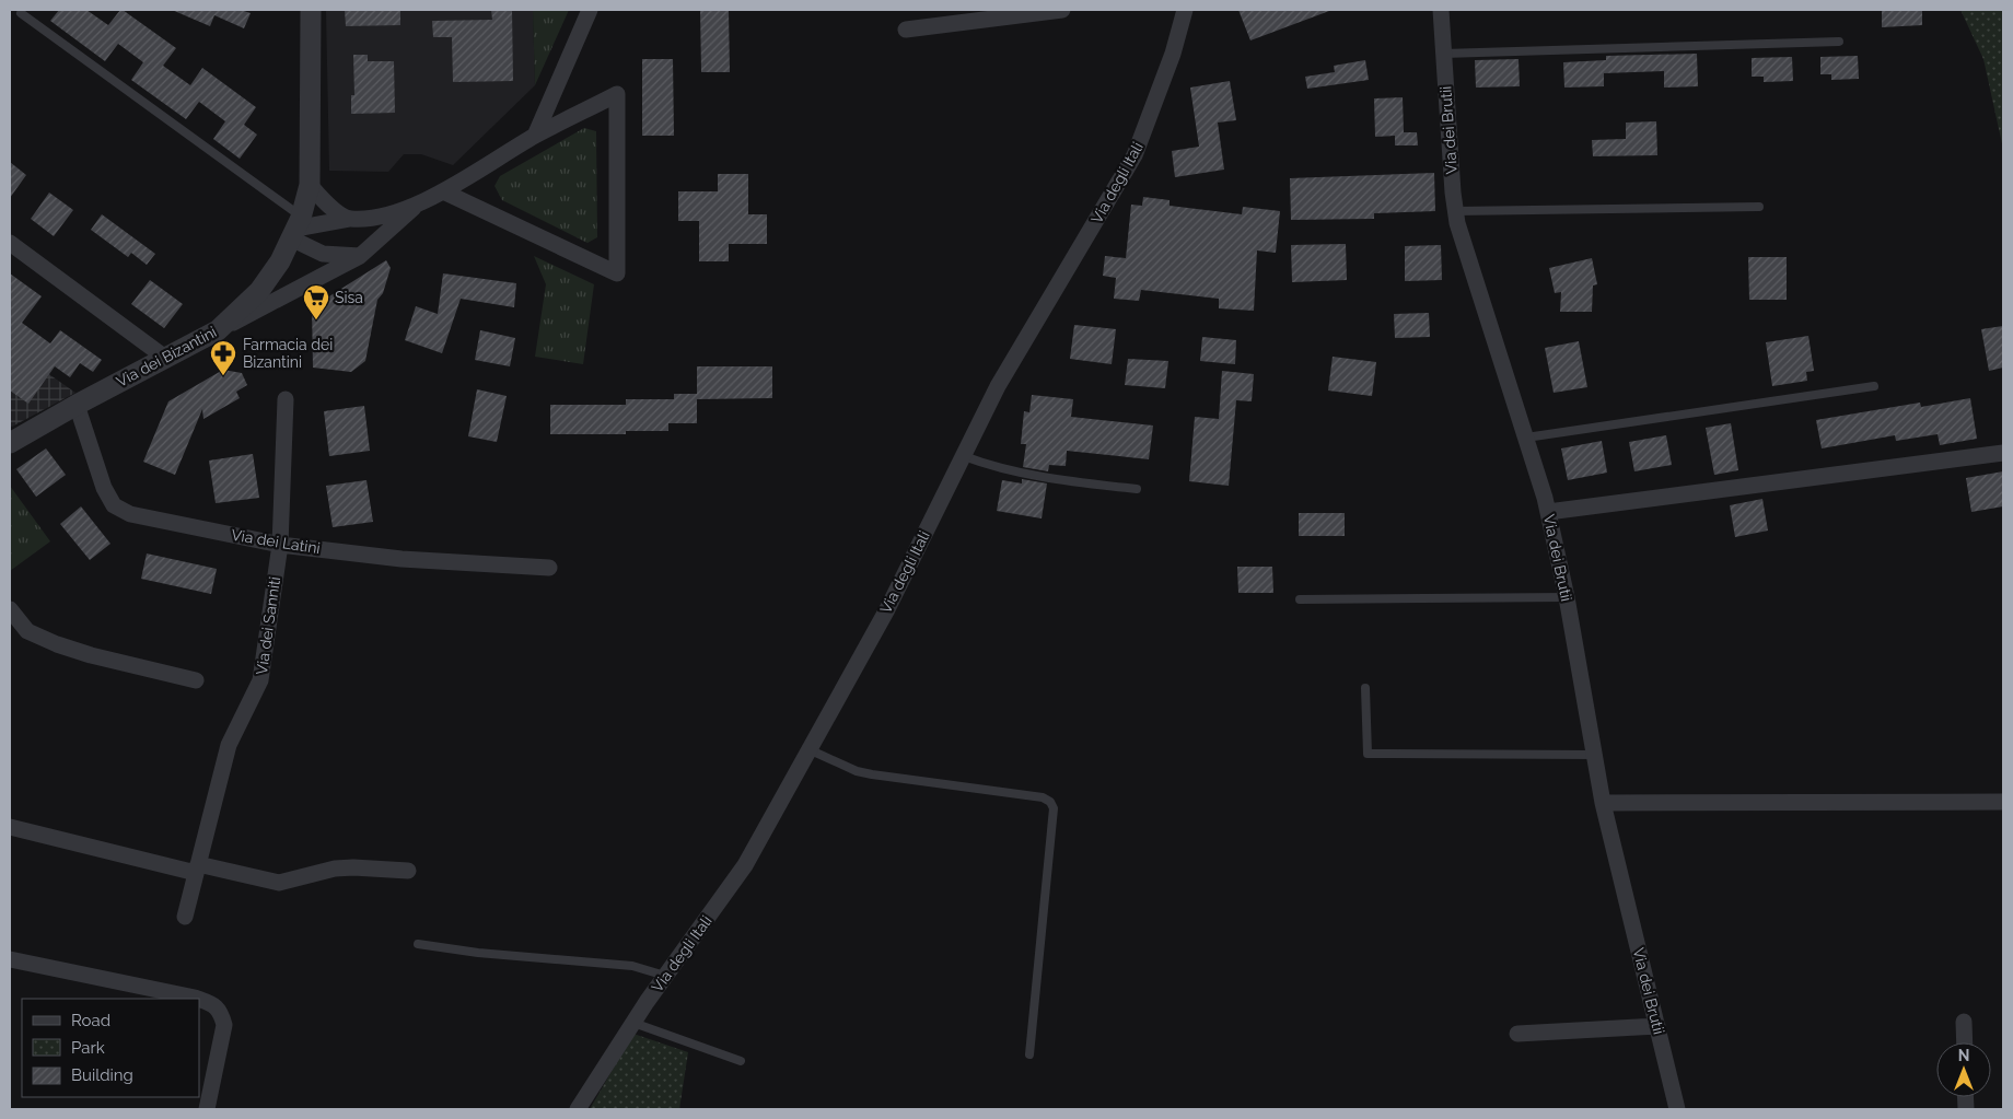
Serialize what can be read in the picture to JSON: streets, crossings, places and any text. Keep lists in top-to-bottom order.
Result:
{
  "streets": {
    "street": [
      "Via dei Brutii",
      "Via degli Itali",
      "Via dei Bizantini",
      "Via dei Latini",
      "Via dei Sanniti"
    ]
  },
  "crossings": [
    ["Via dei Bizantini", "Via dei Latini"],
    ["Via dei Latini", "Via dei Sanniti"]
  ],
  "places": {
    "supermarket": ["Sisa"],
    "pharmacy": ["Farmacia dei Bizantini"]
  },
  "legend": ["Road", "Park", "Building"],
  "north": "top"
}
